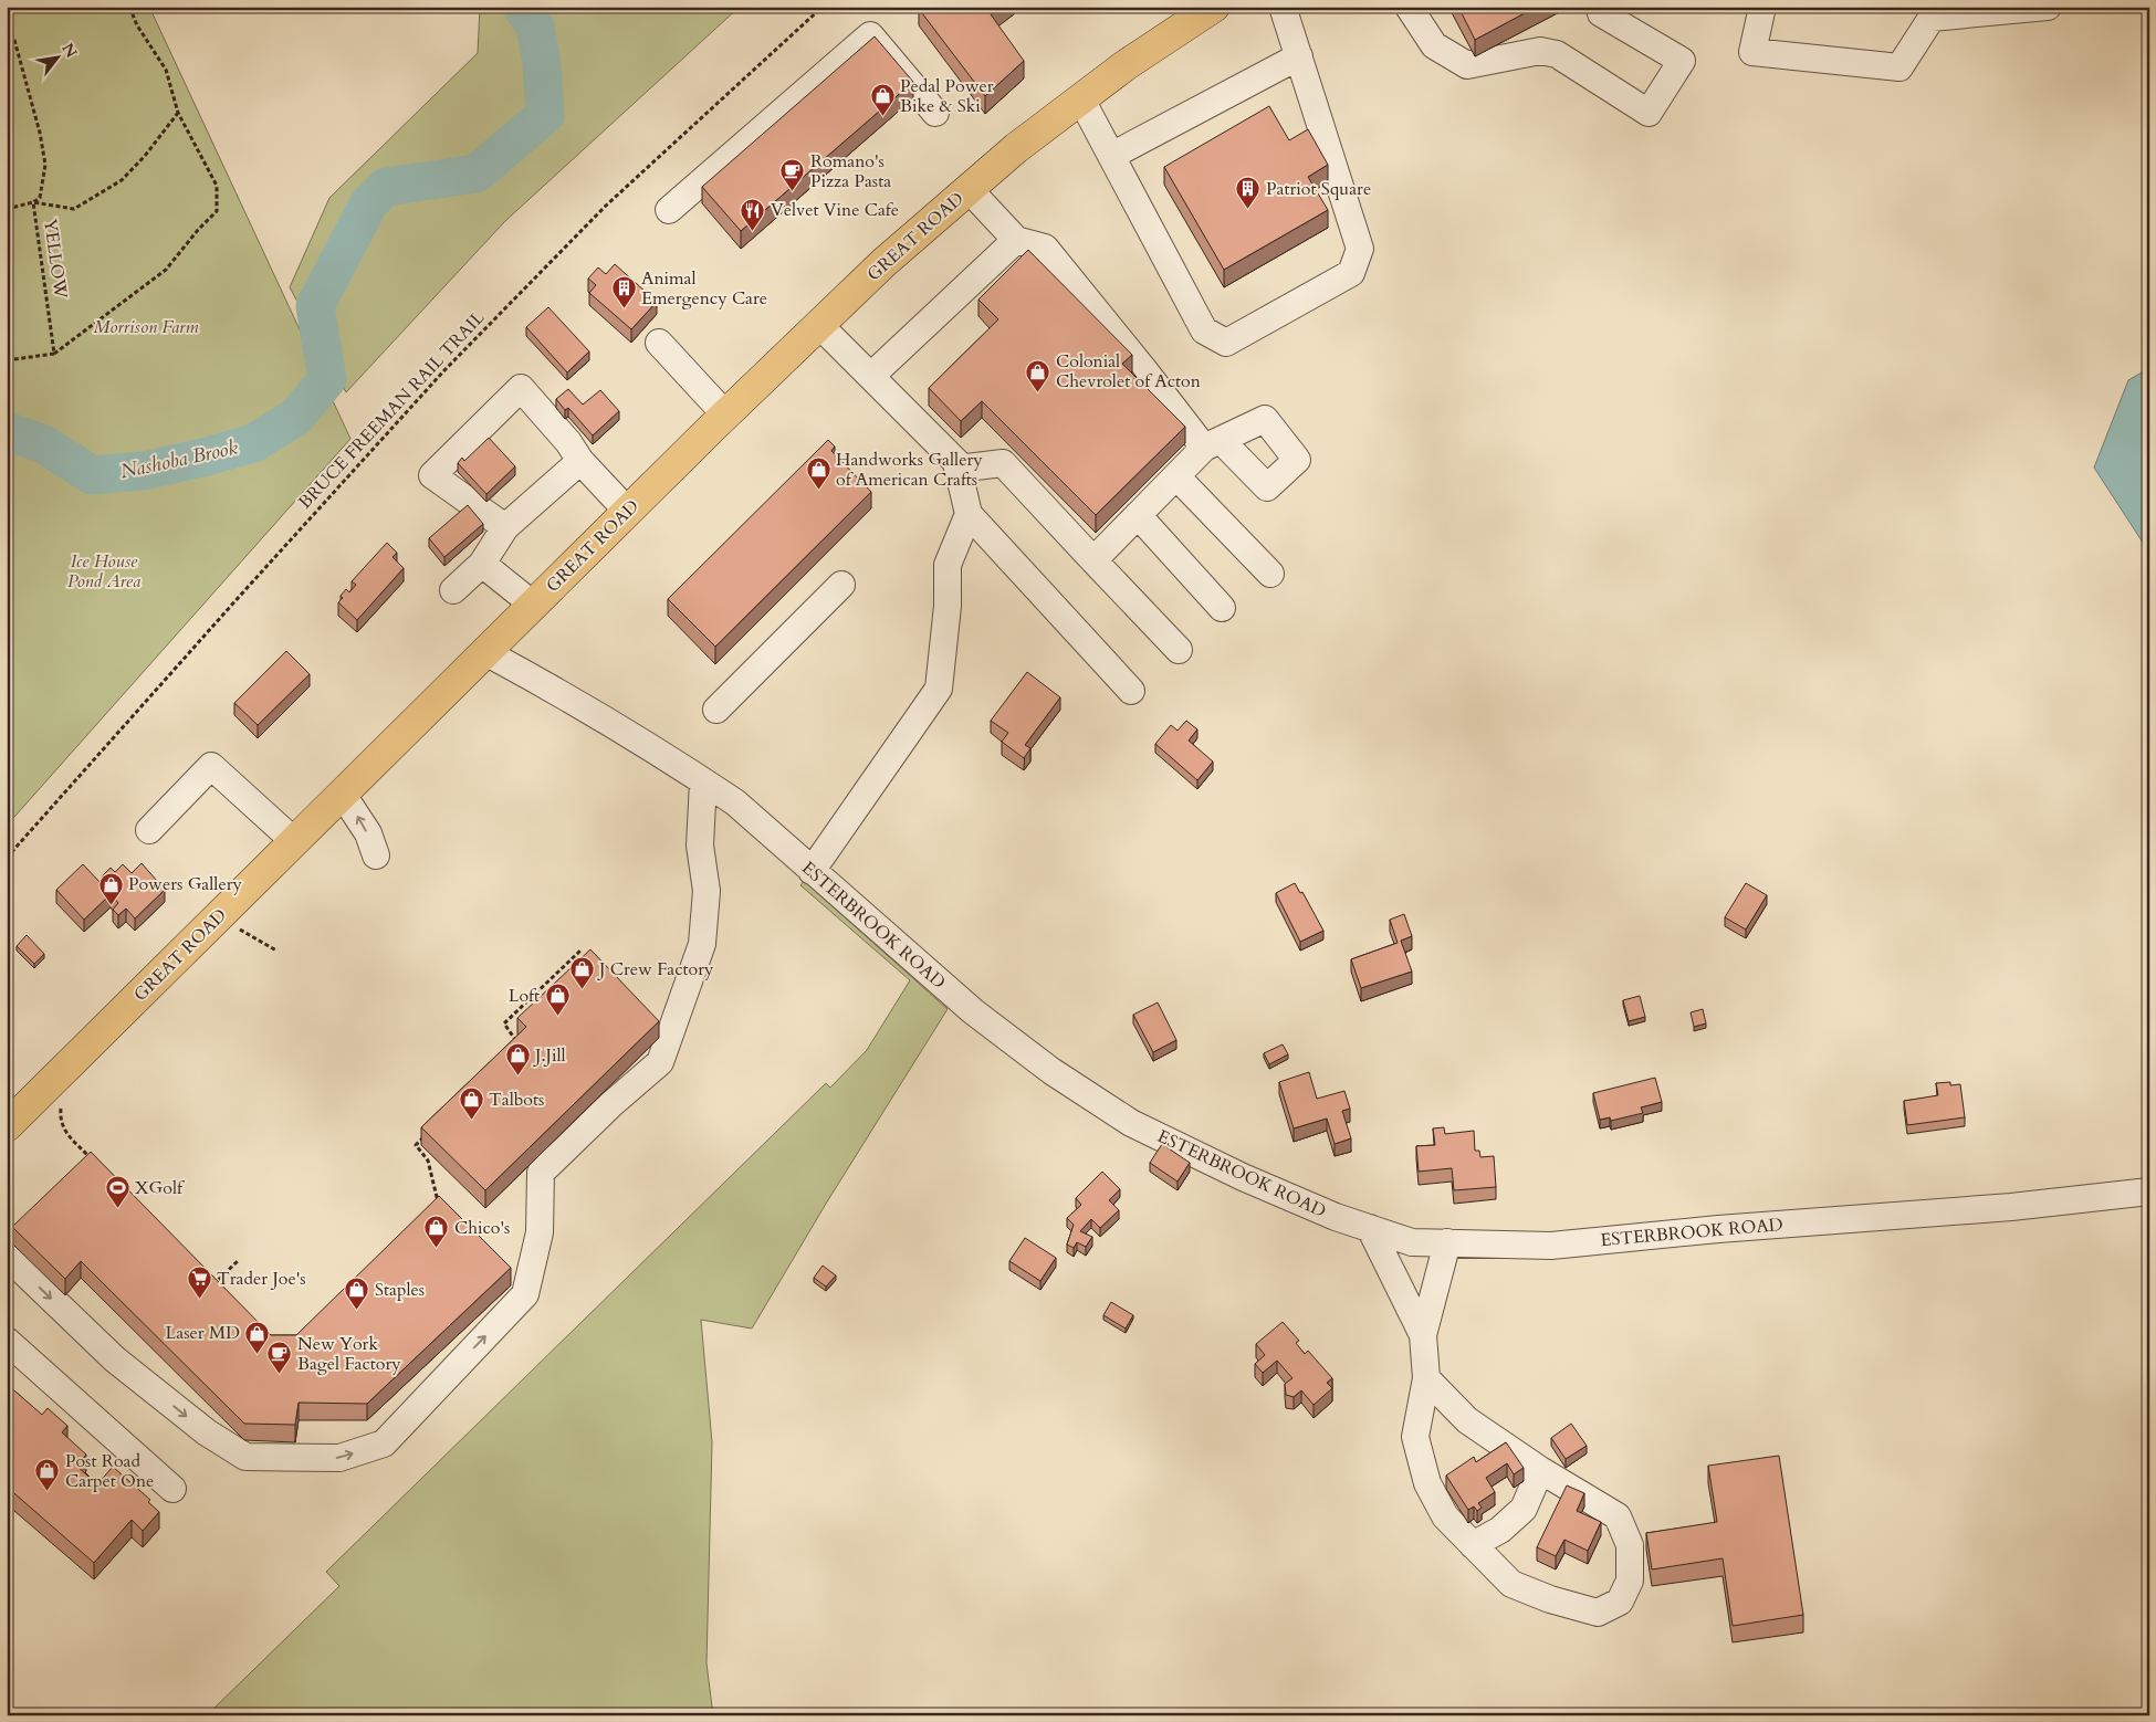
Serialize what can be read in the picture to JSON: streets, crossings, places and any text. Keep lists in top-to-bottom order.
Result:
{
  "streets": {
    "main road": ["GREAT ROAD"],
    "street": ["ESTERBROOK ROAD"],
    "path": ["YELLOW", "BRUCE FREEMAN RAIL TRAIL"]
  },
  "crossings": [
    ["GREAT ROAD", "ESTERBROOK ROAD"]
  ],
  "water": ["Nashoba Brook"],
  "parks": ["Morrison Farm", "Ice House Pond Area"],
  "places": {
    "shop": [
      "Pedal Power Bike & Ski",
      "Colonial Chevrolet of Acton",
      "Handworks Gallery of American Crafts",
      "Powers Gallery",
      "J Crew Factory",
      "Loft",
      "J.Jill",
      "Talbots",
      "Chico's",
      "Staples",
      "Laser MD",
      "Post Road Carpet One"
    ],
    "cafe": ["Romano's Pizza Pasta", "New York Bagel Factory"],
    "building": ["Patriot Square", "Animal Emergency Care"],
    "restaurant": ["Velvet Vine Cafe"],
    "sports": ["XGolf"],
    "supermarket": ["Trader Joe's"]
  },
  "north": "top right"
}
